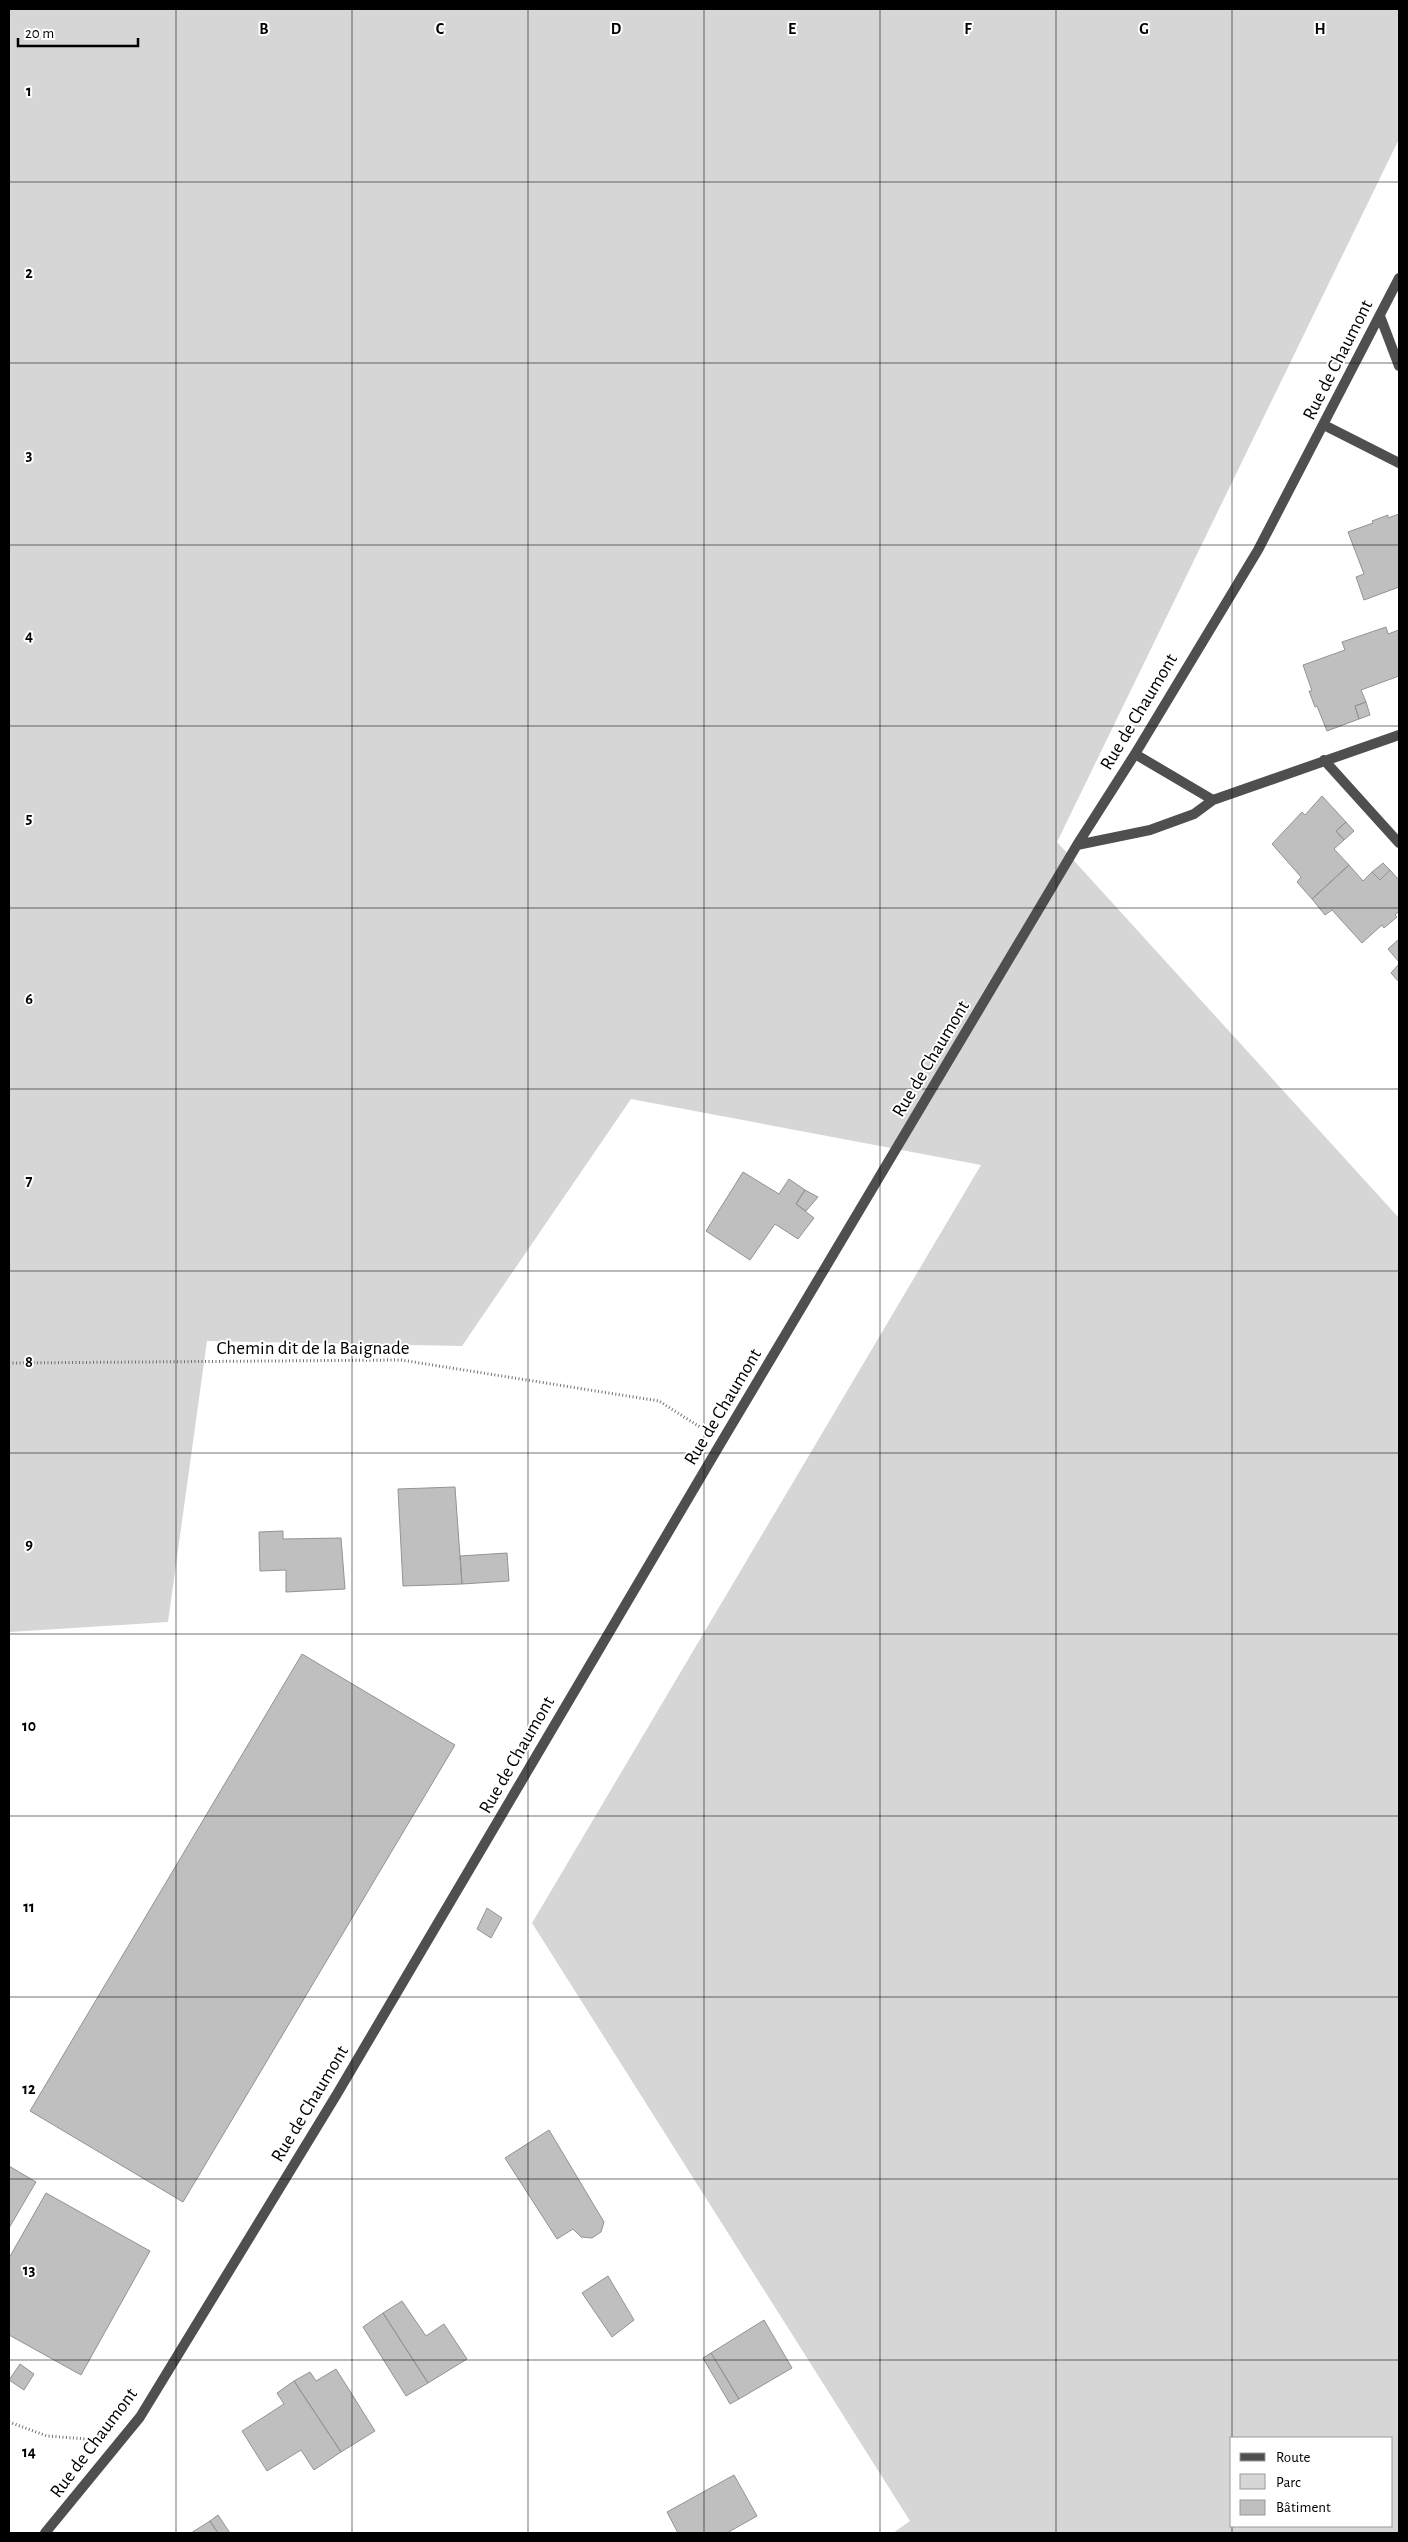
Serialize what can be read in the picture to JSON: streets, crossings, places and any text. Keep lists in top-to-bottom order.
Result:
{
  "streets": {
    "street": ["Rue de Chaumont"],
    "path": ["Chemin dit de la Baignade"]
  },
  "crossings": [
    ["Rue de Chaumont", "Chemin dit de la Baignade"]
  ],
  "legend": ["Route", "Parc", "Bâtiment"],
  "scale_bar": "20 m",
  "grid": {
    "columns": [
      "B",
      "C",
      "D",
      "E",
      "F",
      "G",
      "H"
    ],
    "rows": [
      "1",
      "2",
      "3",
      "4",
      "5",
      "6",
      "7",
      "8",
      "9",
      "10",
      "11",
      "12",
      "13",
      "14"
    ]
  }
}
